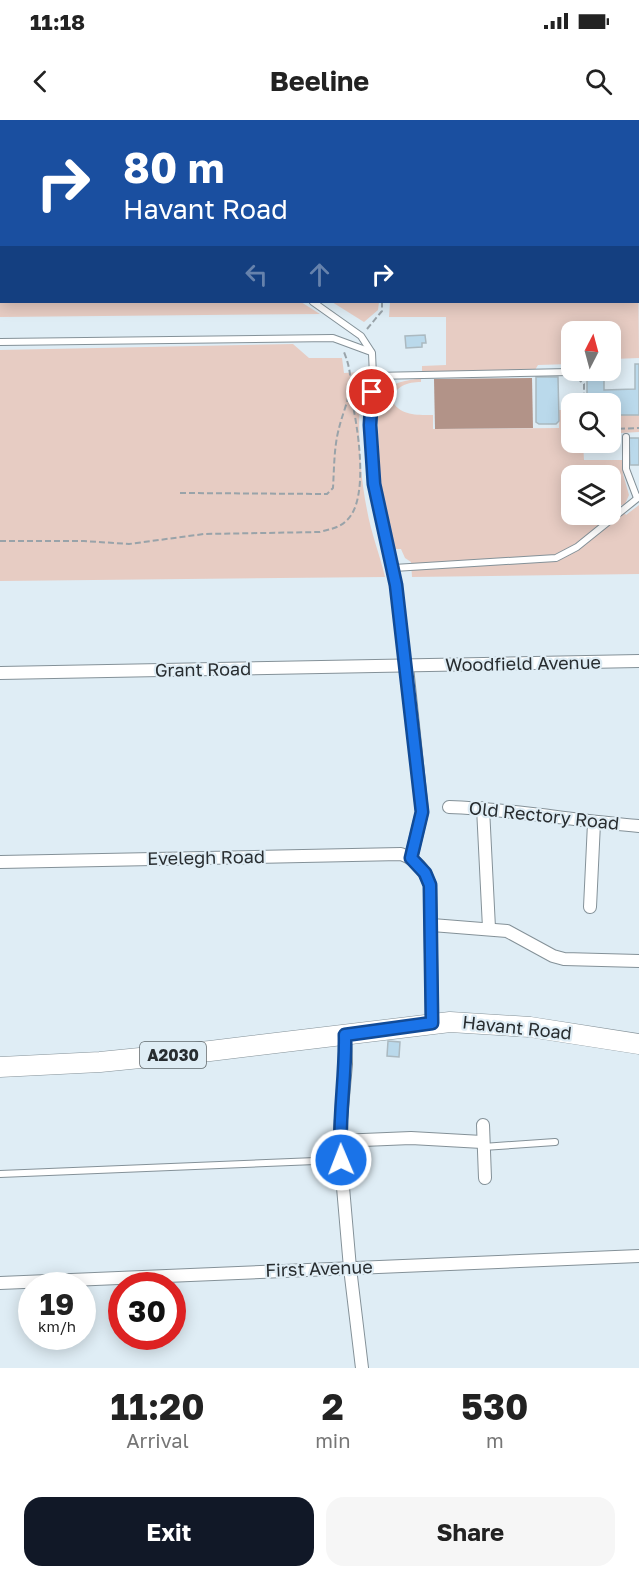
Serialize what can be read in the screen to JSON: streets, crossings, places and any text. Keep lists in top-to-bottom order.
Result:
{
  "streets": {
    "main road": ["Havant Road", "A2030"],
    "street": [
      "Woodfield Avenue",
      "Grant Road",
      "Old Rectory Road",
      "Evelegh Road",
      "First Avenue"
    ]
  },
  "crossings": [
    ["Woodfield Avenue", "Grant Road"]
  ],
  "north": "top",
  "page": {
    "status": "11:18",
    "header": "Beeline",
    "turn": ["80 m", "Havant Road"],
    "speed": "19 km/h",
    "limit": "30",
    "eta": [
      "11:20",
      "Arrival",
      "2",
      "min",
      "530",
      "m"
    ],
    "buttons": ["Exit", "Share"]
  }
}
